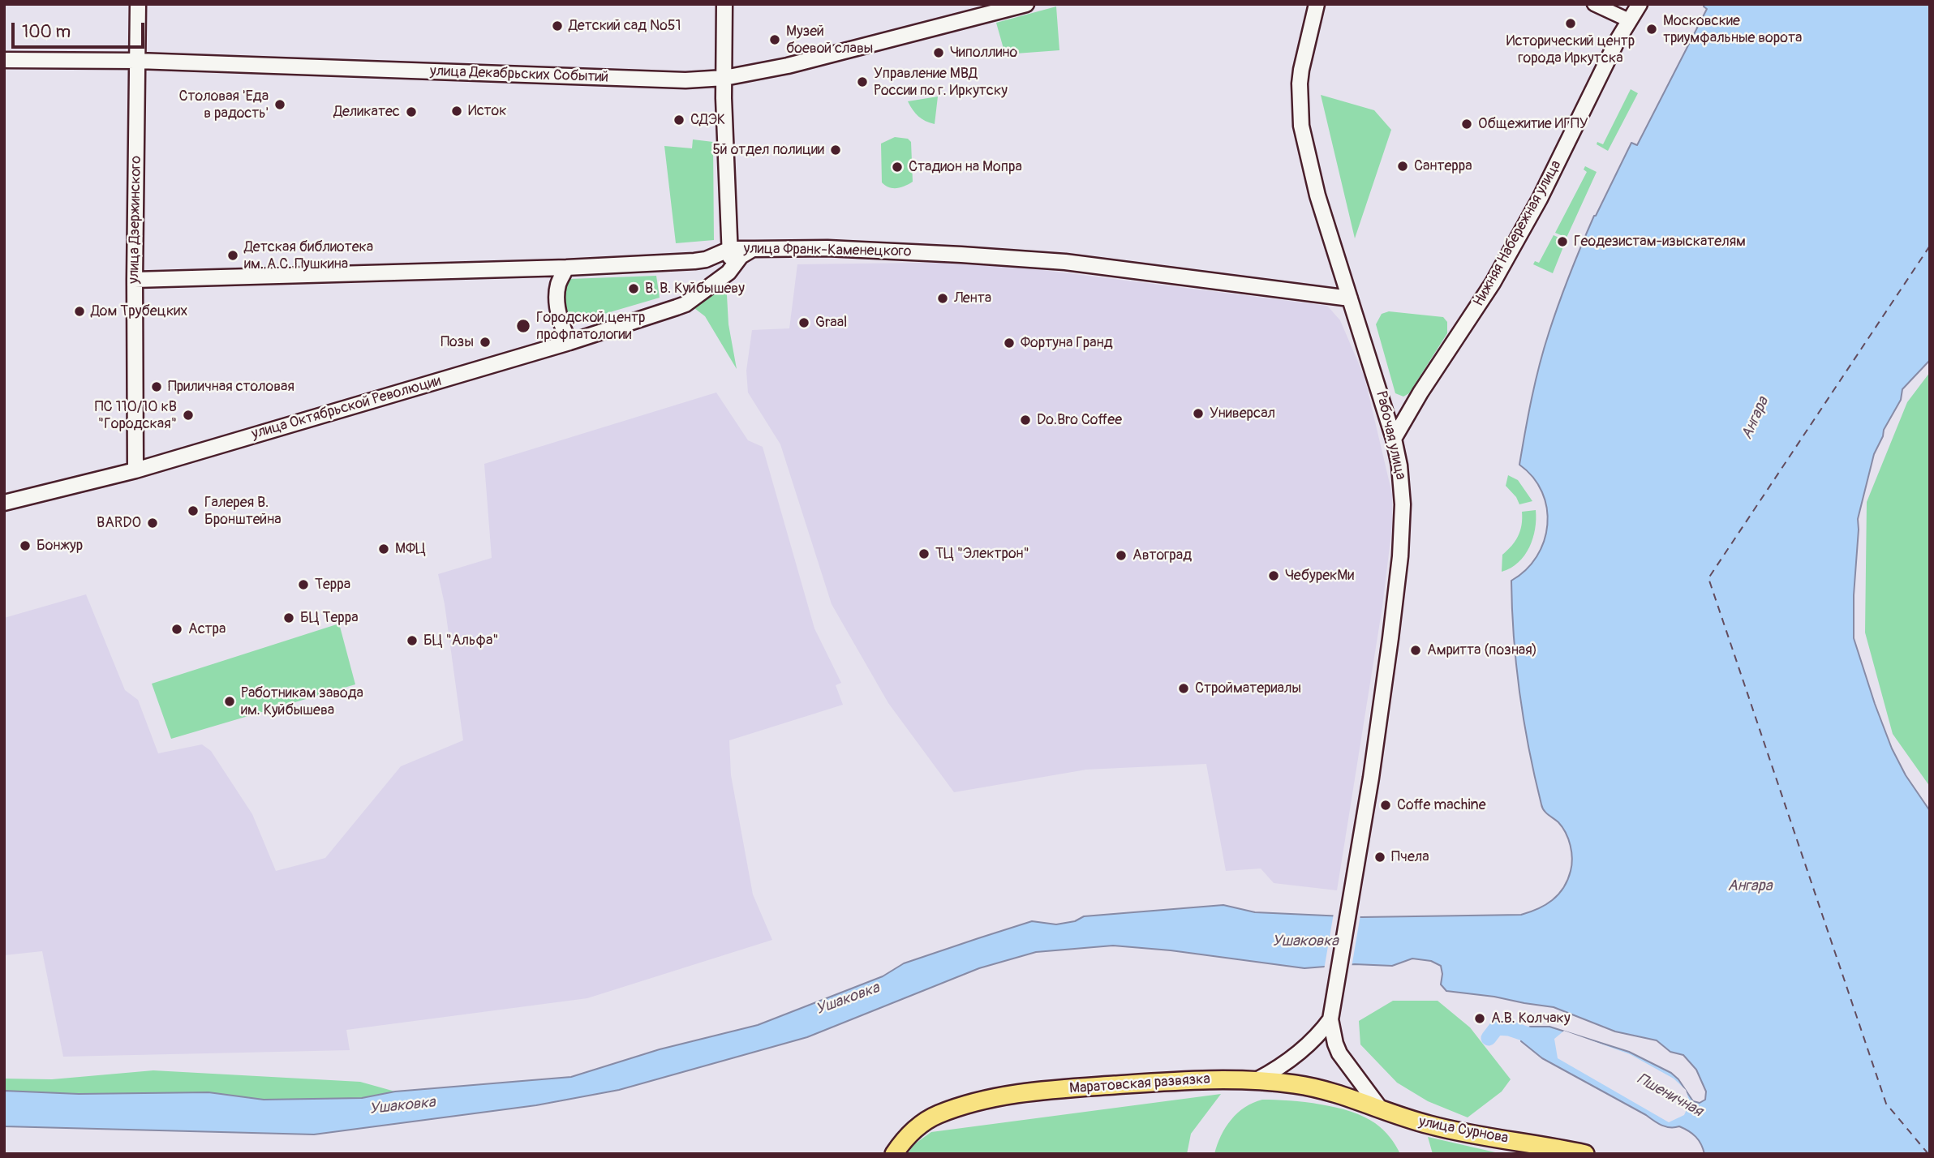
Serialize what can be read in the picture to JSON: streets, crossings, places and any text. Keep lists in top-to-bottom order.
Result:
{
  "streets": {
    "main road": [
      "улица Декабрьских Событий",
      "улица Дзержинского",
      "Нижняя Набережная улица",
      "улица Франк-Каменецкого",
      "улица Октябрьской Революции",
      "Рабочая улица",
      "Маратовская развязка",
      "улица Сурнова"
    ]
  },
  "crossings": [
    ["улица Декабрьских Событий", "улица Дзержинского"],
    ["улица Дзержинского", "улица Франк-Каменецкого"],
    ["улица Дзержинского", "улица Октябрьской Революции"],
    ["Нижняя Набережная улица", "Рабочая улица"],
    ["улица Франк-Каменецкого", "улица Октябрьской Революции"],
    ["улица Франк-Каменецкого", "Рабочая улица"],
    ["Рабочая улица", "Маратовская развязка"],
    ["Маратовская развязка", "улица Сурнова"]
  ],
  "water": ["Ангара", "Ушаковка", "Пшеничная"],
  "places": [
    "Исторический центр города Иркутска",
    "Детский сад №51",
    "Московские триумфальные ворота",
    "Музей боевой славы",
    "Чиполлино",
    "Управление МВД России по г. Иркутску",
    "Столовая 'Еда в радость'",
    "Исток",
    "Деликатес",
    "СДЭК",
    "Общежитие ИГПУ",
    "5й отдел полиции",
    "Сантерра",
    "Стадион на Мопра",
    "Геодезистам-изыскателям",
    "Детская библиотека им. А.С. Пушкина",
    "В. В. Куйбышеву",
    "Лента",
    "Дом Трубецких",
    "Graal",
    "Городской центр профпатологии",
    "Позы",
    "Фортуна Гранд",
    "Приличная столовая",
    "Универсал",
    "ПС 110/10 кВ \"Городская\"",
    "Do.Bro Coffee",
    "Галерея В. Бронштейна",
    "BARDO",
    "Бонжур",
    "МФЦ",
    "ТЦ \"Электрон\"",
    "Автоград",
    "ЧебурекМи",
    "Терра",
    "БЦ Терра",
    "Астра",
    "БЦ \"Альфа\"",
    "Амритта (позная)",
    "Стройматериалы",
    "Работникам завода им. Куйбышева",
    "Coffe machine",
    "Пчела",
    "А.В. Колчаку"
  ],
  "scale_bar": "100 m"
}
